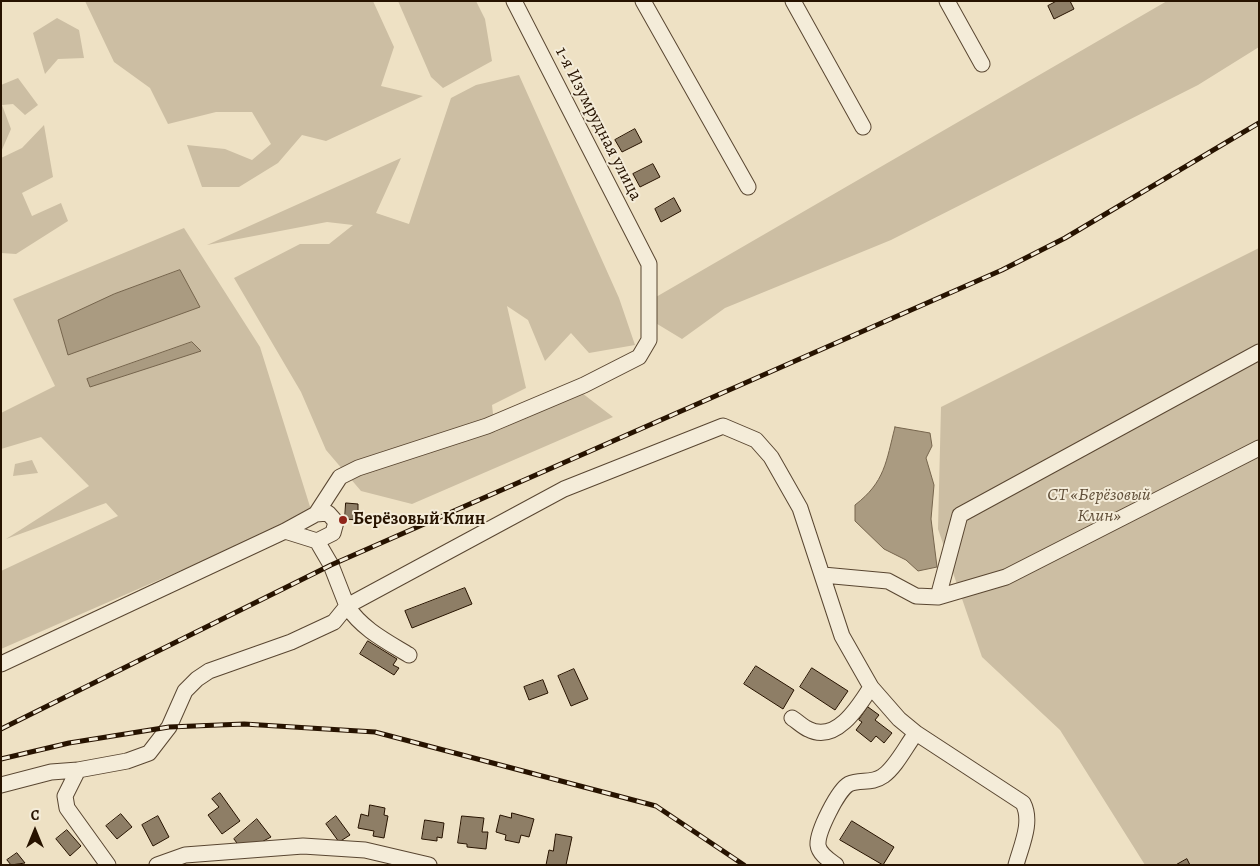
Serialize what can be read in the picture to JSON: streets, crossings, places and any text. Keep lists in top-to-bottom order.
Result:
{
  "streets": {
    "street": ["1-я Изумрудная улица"]
  },
  "parks": ["СТ «Берёзовый Клин»"],
  "places": ["Берёзовый Клин"],
  "north": "top"
}
